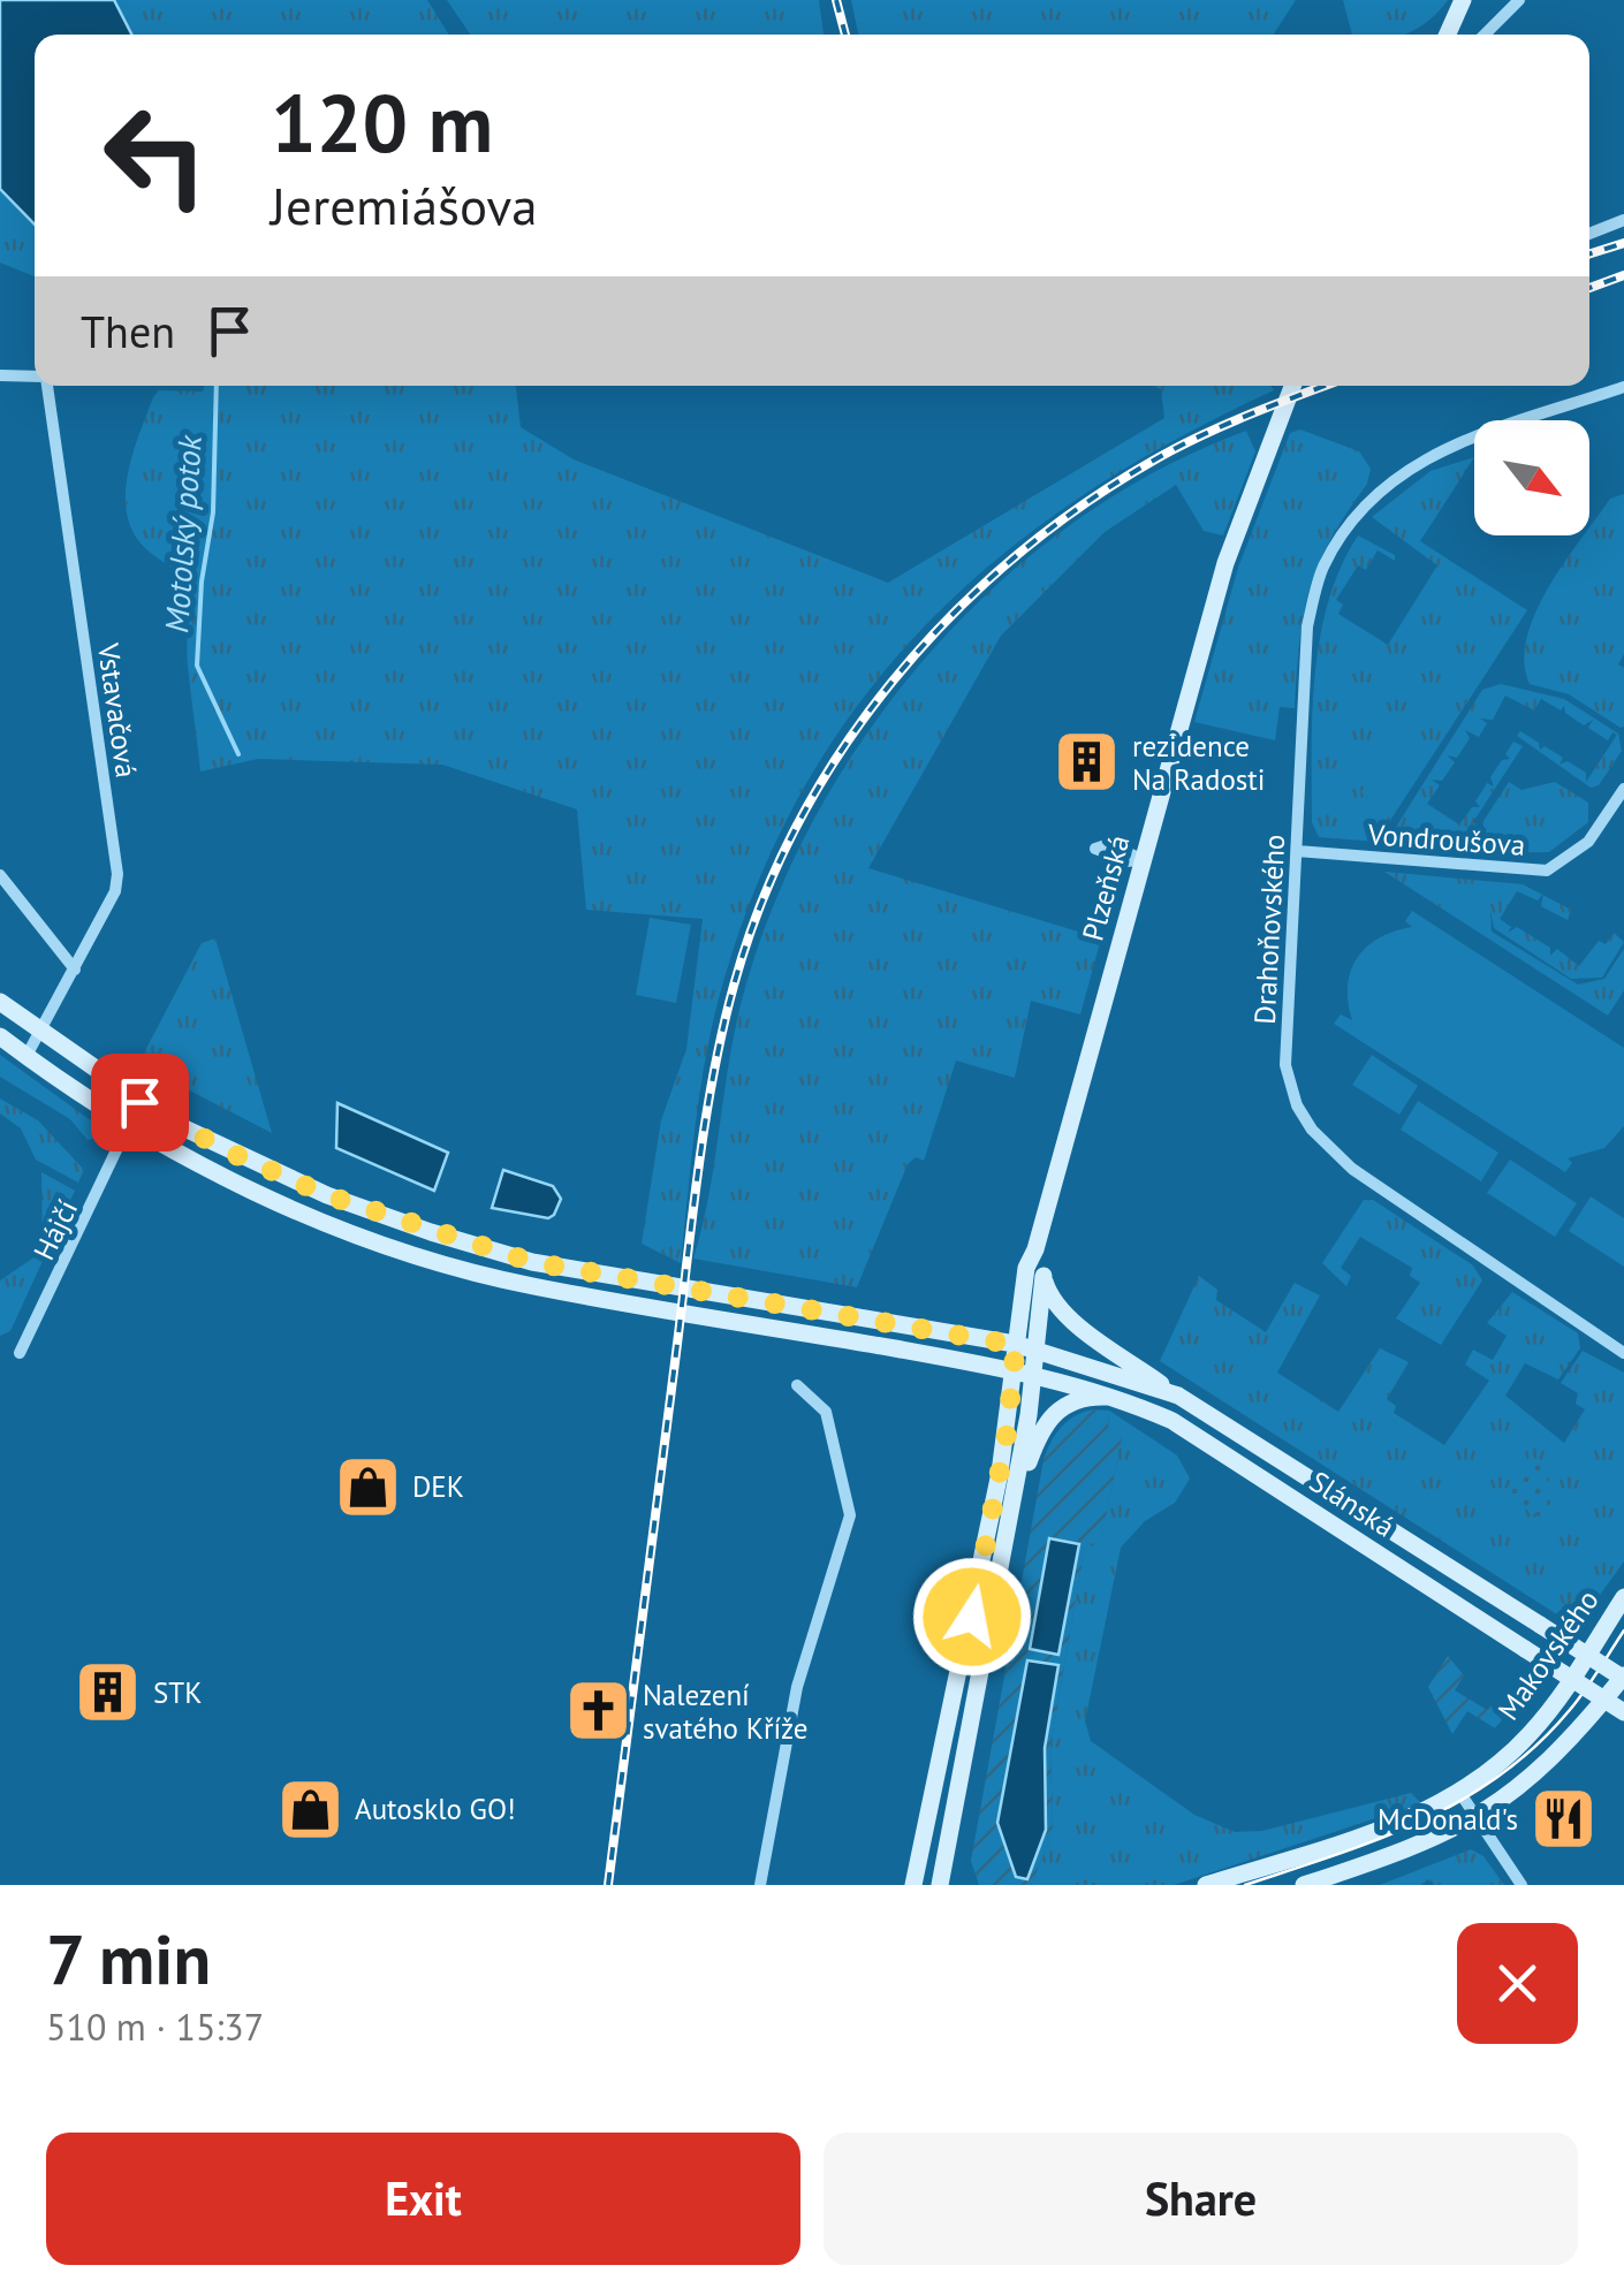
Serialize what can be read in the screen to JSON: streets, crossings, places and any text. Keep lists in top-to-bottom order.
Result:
{
  "streets": {
    "main road": ["Plzeňská", "Slánská", "Makovského"],
    "street": [
      "Vstavačová",
      "Vondroušova",
      "Drahoňovského",
      "Hájčí"
    ]
  },
  "crossings": [
    ["Vstavačová", "Slánská"],
    ["Vondroušova", "Drahoňovského"],
    ["Plzeňská", "Slánská"],
    ["Hájčí", "Slánská"]
  ],
  "water": ["Motolský potok"],
  "places": {
    "building": ["rezidence Na Radosti", "STK"],
    "shop": ["DEK", "Autosklo GO!"],
    "church": ["Nalezení svatého Kříže"],
    "restaurant": ["McDonald's"]
  },
  "north": "bottom right",
  "page": {
    "turn": ["120 m", "Jeremiášova"],
    "then": "Then",
    "heading": ["7 min", "510 m · 15:37"],
    "buttons": ["Exit", "Share"]
  }
}
